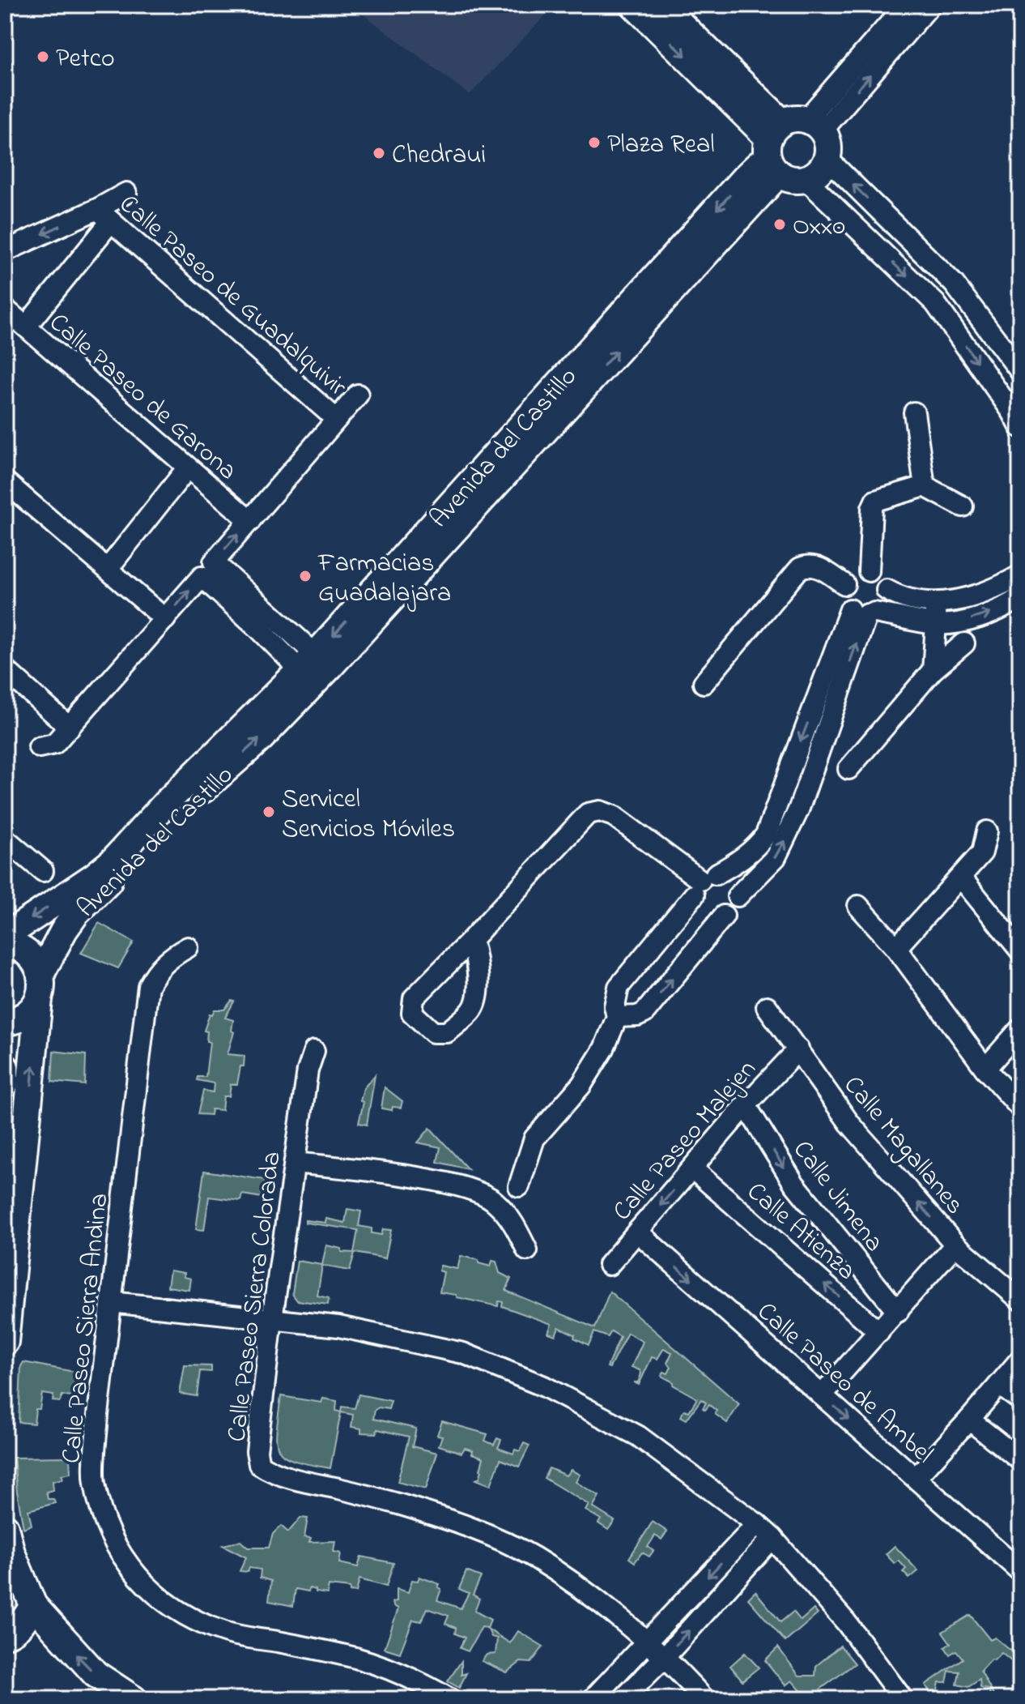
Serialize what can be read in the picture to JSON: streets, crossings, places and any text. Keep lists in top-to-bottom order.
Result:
{
  "streets": {
    "main road": ["Avenida del Castillo"],
    "street": [
      "Calle Paseo de Guadalquivir",
      "Calle Paseo de Garona",
      "Calle Paseo Malejen",
      "Calle Magallanes",
      "Calle Jimena",
      "Calle Atienza",
      "Calle Paseo Sierra Colorada",
      "Calle Paseo Sierra Andina",
      "Calle Paseo de Ambel"
    ]
  },
  "crossings": [
    ["Calle Paseo Malejen", "Calle Magallanes"],
    ["Calle Paseo Malejen", "Calle Jimena"],
    ["Calle Paseo Malejen", "Calle Atienza"],
    ["Calle Paseo Malejen", "Calle Paseo de Ambel"]
  ],
  "one_way": ["Calle Jimena", "Calle Atienza"],
  "places": [
    "Petco",
    "Plaza Real",
    "Chedraui",
    "Oxxo",
    "Farmacias Guadalajara",
    "Servicel Servicios Móviles"
  ]
}
